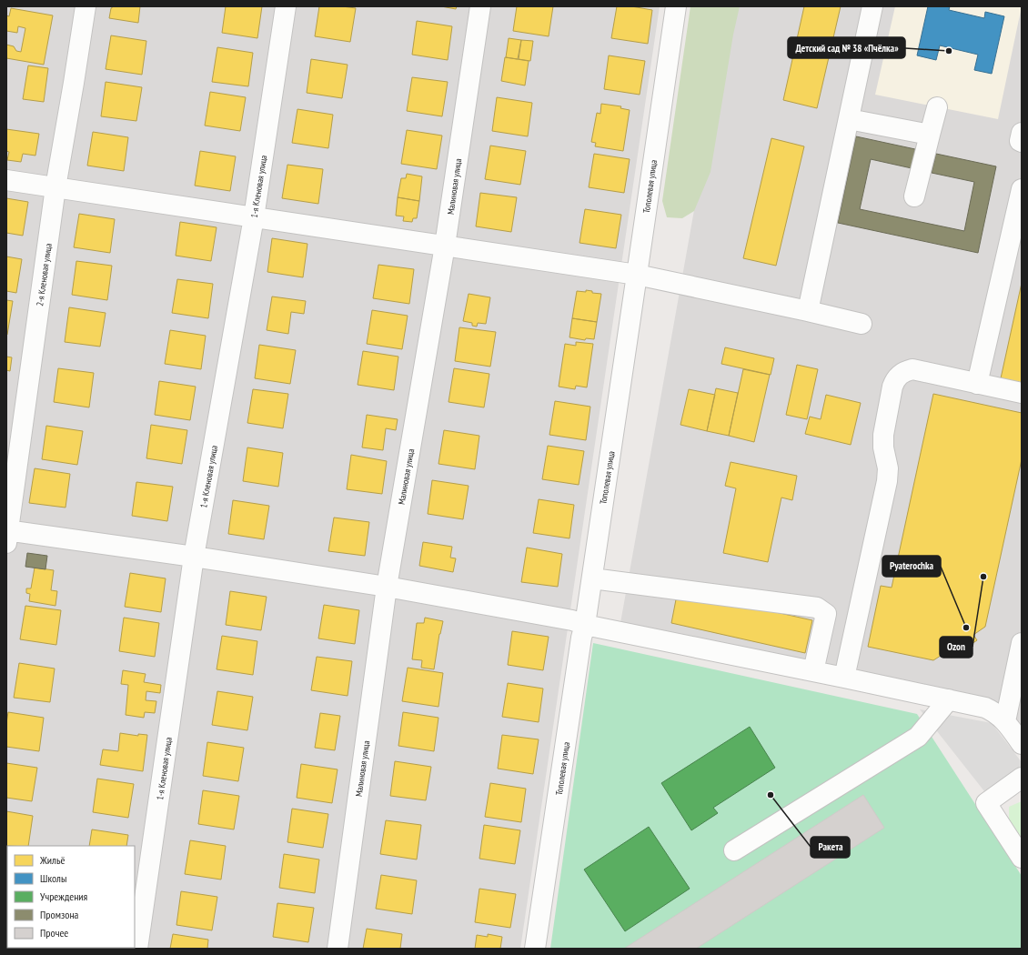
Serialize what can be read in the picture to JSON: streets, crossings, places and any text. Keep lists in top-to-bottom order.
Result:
{
  "streets": {
    "street": [
      "1-я Кленовая улица",
      "Малиновая улица",
      "Тополевая улица",
      "2-я Кленовая улица"
    ]
  },
  "places": [
    "Детский сад № 38 «Пчёлка»",
    "Ozon",
    "Pyaterochka",
    "Ракета"
  ],
  "legend": [
    "Жильё",
    "Школы",
    "Учреждения",
    "Промзона",
    "Прочее"
  ]
}
